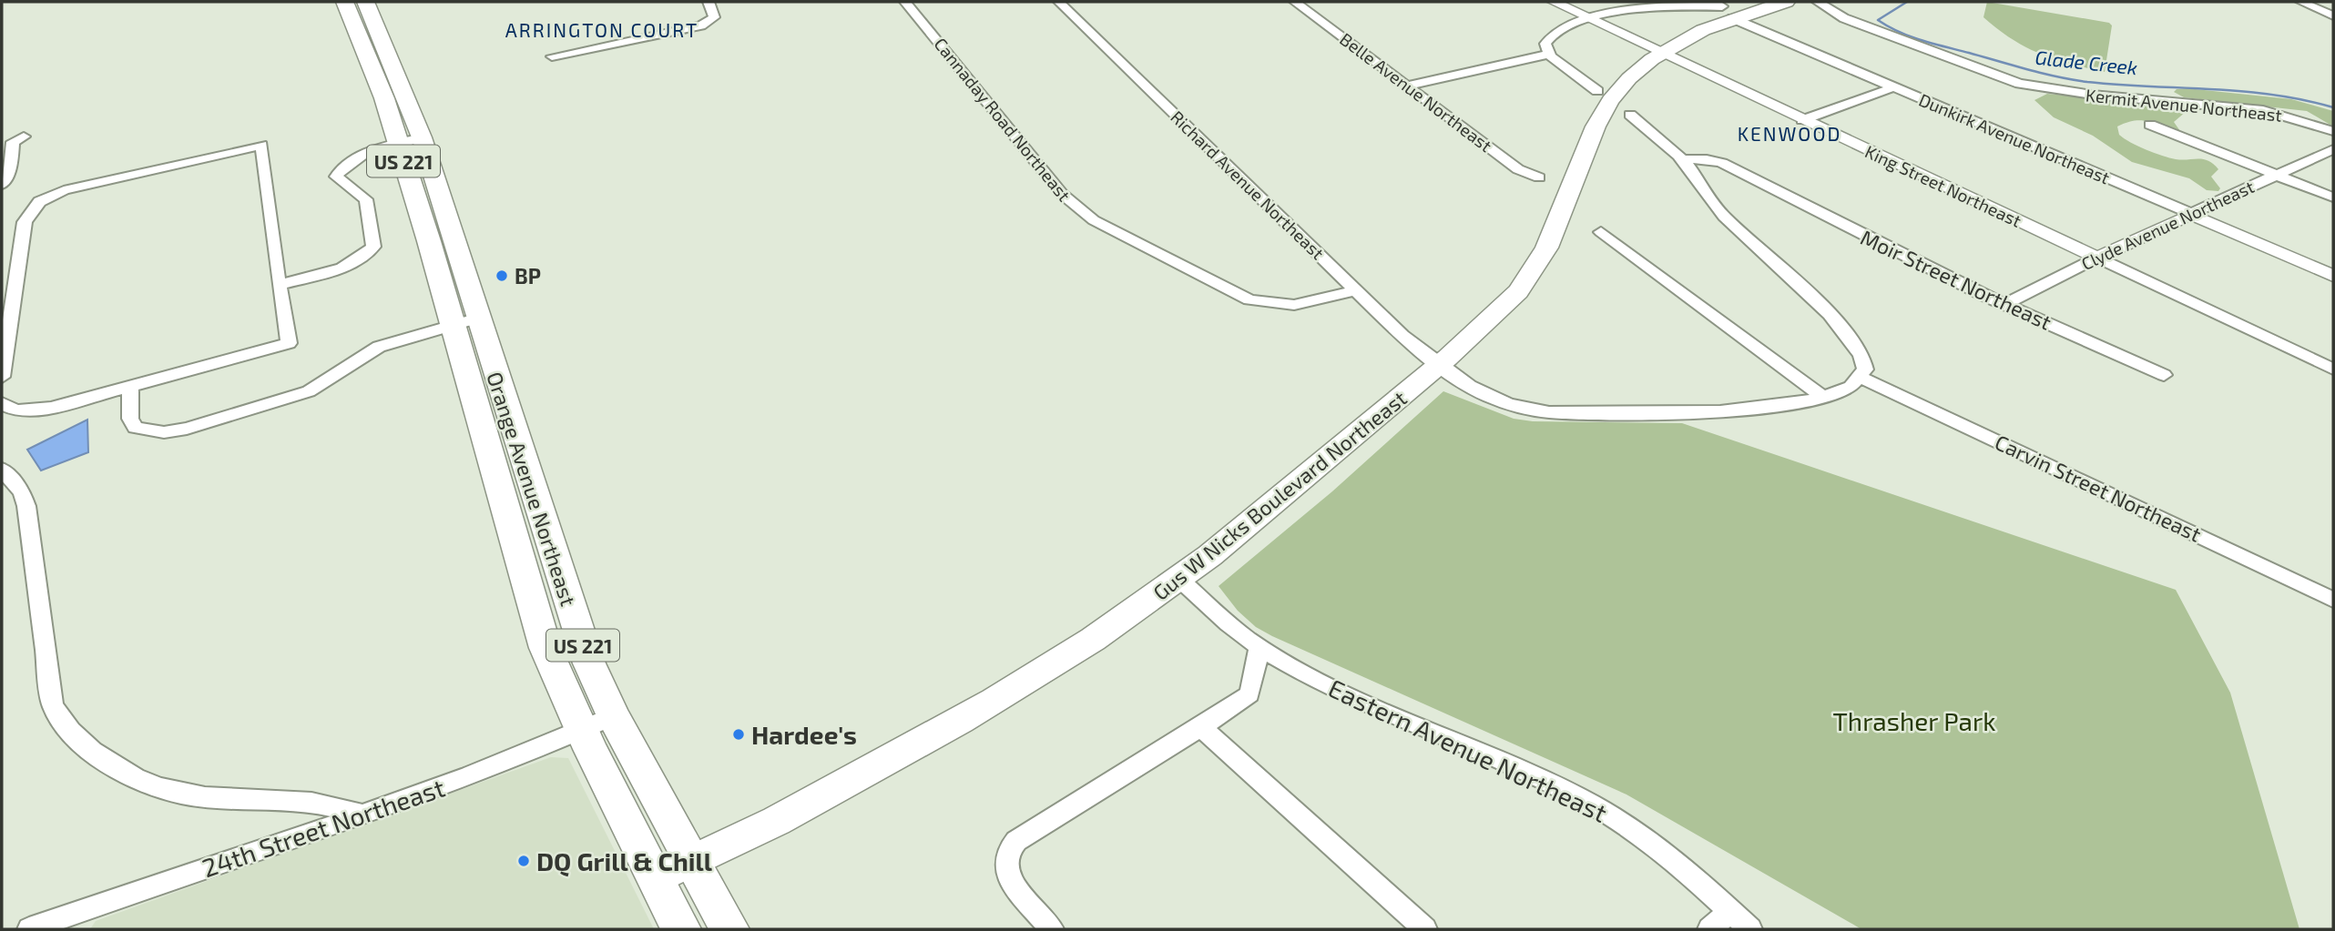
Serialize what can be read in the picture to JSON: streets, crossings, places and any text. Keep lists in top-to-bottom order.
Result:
{
  "streets": {
    "highway": ["US 221", "Orange Avenue Northeast"],
    "main road": ["Gus W Nicks Boulevard Northeast"],
    "street": [
      "Belle Avenue Northeast",
      "Kermit Avenue Northeast",
      "Cannaday Road Northeast",
      "Dunkirk Avenue Northeast",
      "Richard Avenue Northeast",
      "King Street Northeast",
      "Clyde Avenue Northeast",
      "Moir Street Northeast",
      "Carvin Street Northeast",
      "Eastern Avenue Northeast",
      "24th Street Northeast"
    ]
  },
  "crossings": [
    ["Cannaday Road Northeast", "Richard Avenue Northeast"],
    ["Dunkirk Avenue Northeast", "Clyde Avenue Northeast"],
    ["Dunkirk Avenue Northeast", "Gus W Nicks Boulevard Northeast"],
    ["Richard Avenue Northeast", "Carvin Street Northeast"],
    ["Richard Avenue Northeast", "Gus W Nicks Boulevard Northeast"],
    ["King Street Northeast", "Clyde Avenue Northeast"],
    ["King Street Northeast", "Gus W Nicks Boulevard Northeast"],
    ["Clyde Avenue Northeast", "Moir Street Northeast"],
    ["Orange Avenue Northeast", "Gus W Nicks Boulevard Northeast"],
    ["Orange Avenue Northeast", "24th Street Northeast"],
    ["Gus W Nicks Boulevard Northeast", "Eastern Avenue Northeast"]
  ],
  "districts": ["ARRINGTON COURT", "KENWOOD"],
  "water": ["Glade Creek"],
  "parks": ["Thrasher Park"],
  "places": ["BP", "Hardee's", "DQ Grill & Chill"]
}
